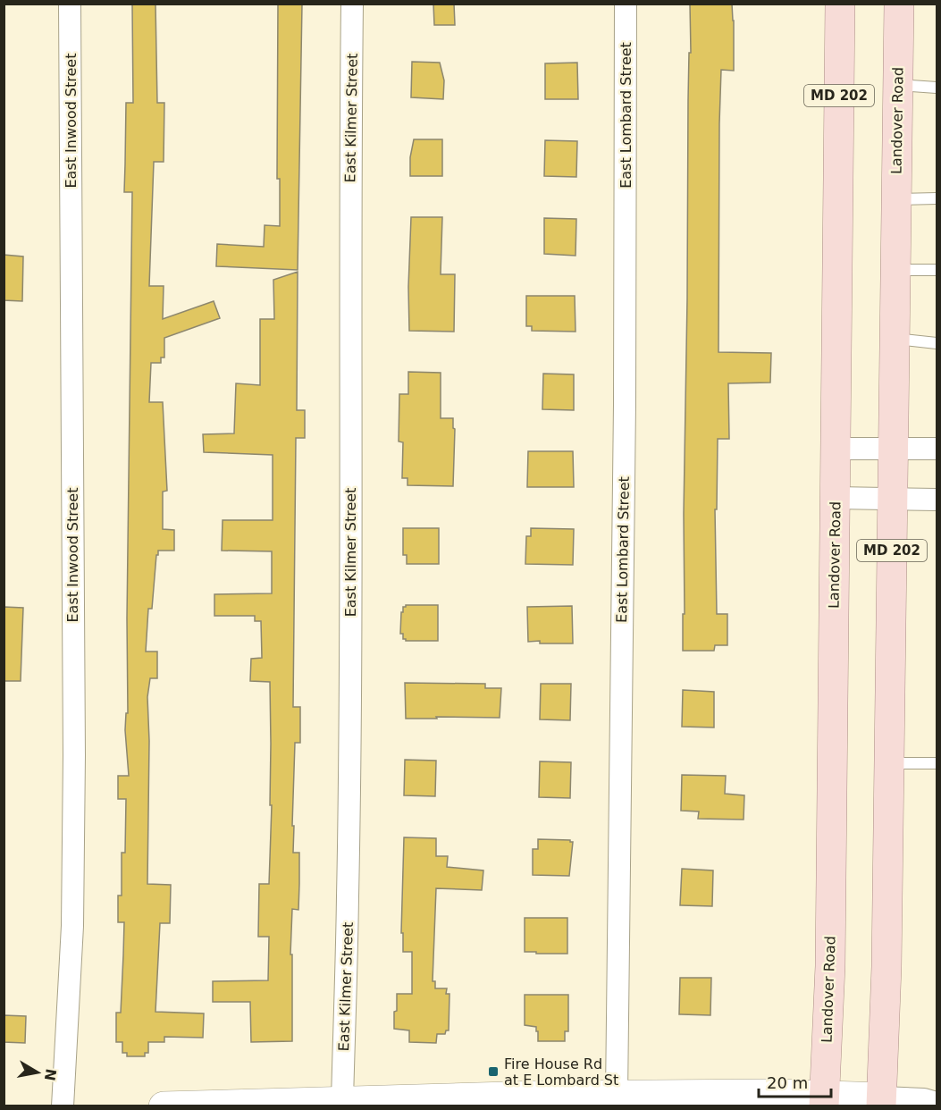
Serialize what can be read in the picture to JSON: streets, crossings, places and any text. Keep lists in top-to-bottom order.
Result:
{
  "streets": {
    "main road": ["MD 202", "Landover Road"],
    "street": ["East Lombard Street", "East Kilmer Street", "East Inwood Street"]
  },
  "places": {
    "transit": ["Fire House Rd at E Lombard St"]
  },
  "scale_bar": "20 m",
  "north": "right"
}
